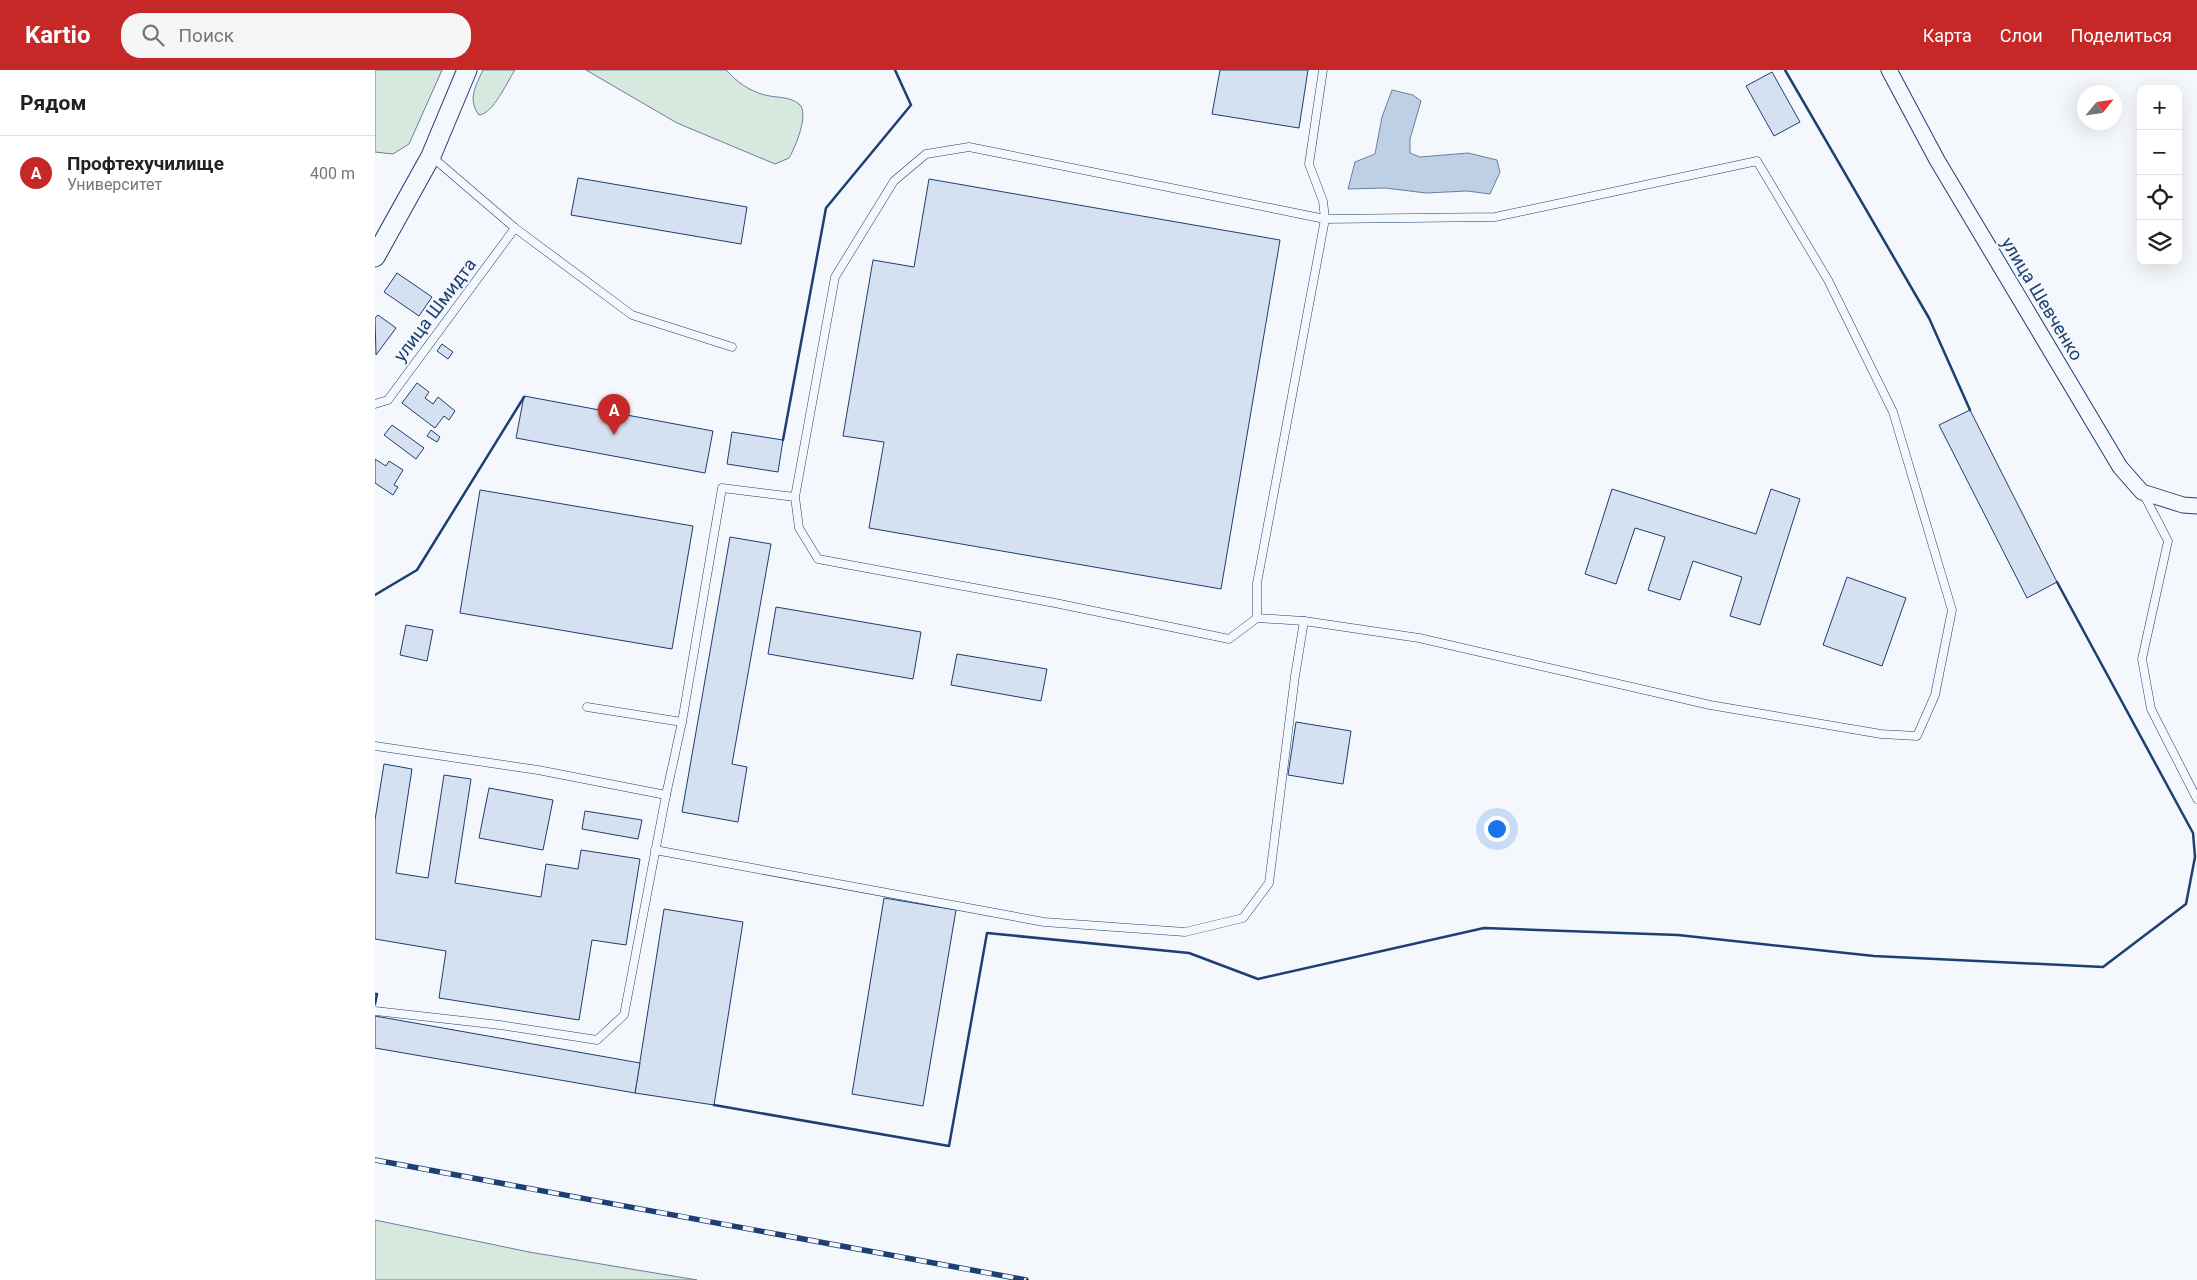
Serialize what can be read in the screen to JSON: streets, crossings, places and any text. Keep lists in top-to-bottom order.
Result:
{
  "streets": {
    "street": ["улица Шевченко"],
    "lane": ["улица Шмидта"]
  },
  "north": "top right",
  "page": {
    "header": "Kartio",
    "search": "Поиск",
    "nav": ["Карта", "Слои", "Поделиться"],
    "heading": "Рядом",
    "map_buttons": ["+", "−"],
    "list": [
      {
        "mark": "A",
        "name": "Профтехучилище",
        "note": "Университет",
        "value": "400 m"
      }
    ],
    "pins": "A"
  }
}
